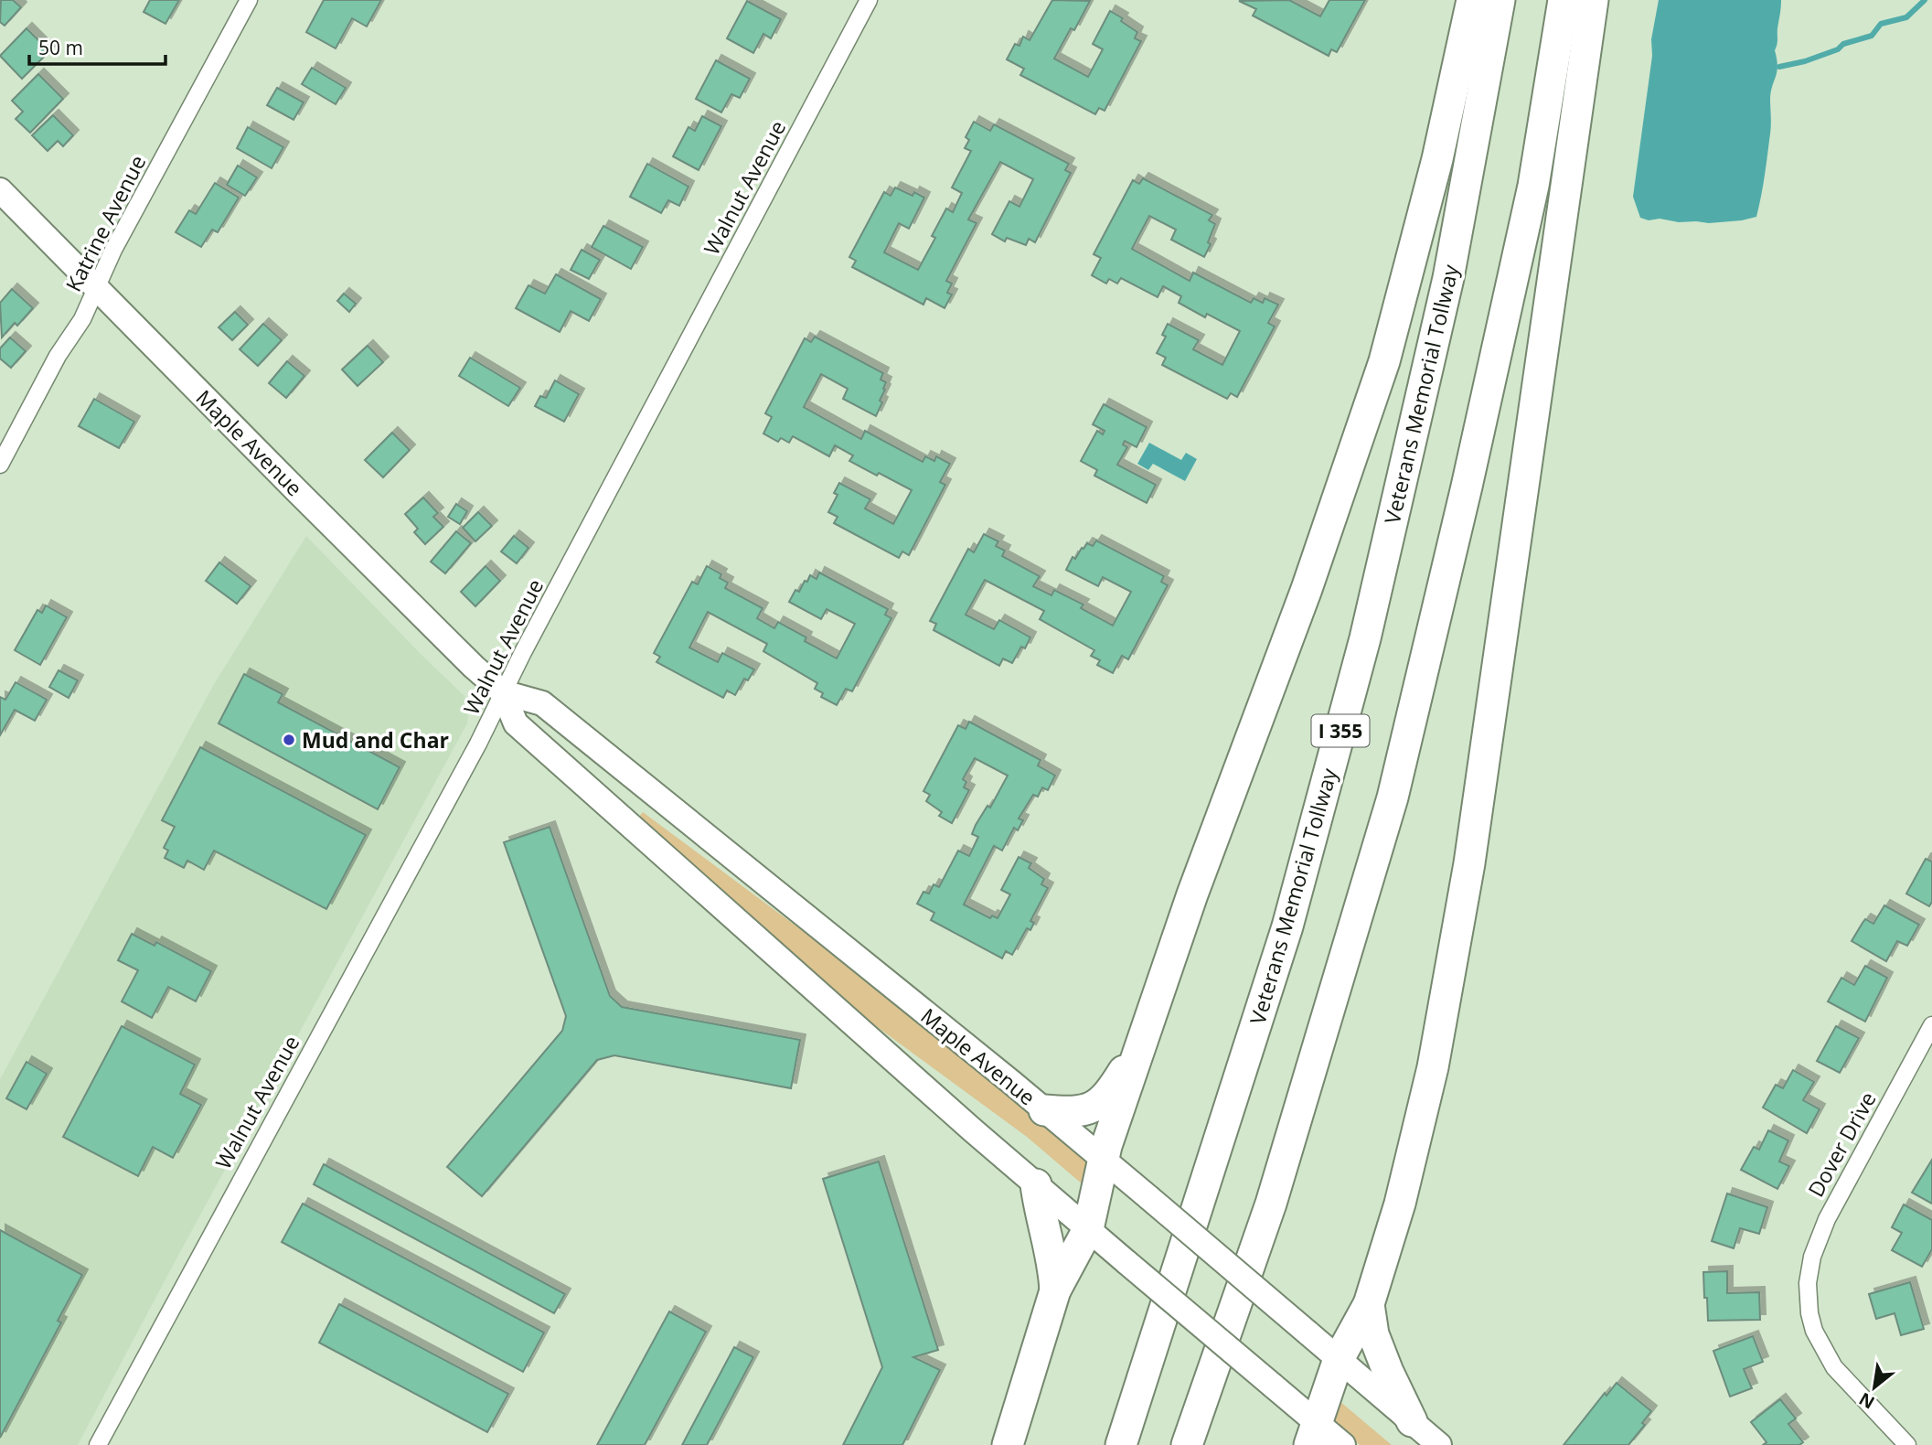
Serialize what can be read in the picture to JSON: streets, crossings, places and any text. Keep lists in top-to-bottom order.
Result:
{
  "streets": {
    "highway": ["Veterans Memorial Tollway", "I 355"],
    "main road": ["Maple Avenue"],
    "street": ["Walnut Avenue", "Katrine Avenue", "Dover Drive"]
  },
  "crossings": [
    ["Walnut Avenue", "Maple Avenue"],
    ["Katrine Avenue", "Maple Avenue"]
  ],
  "places": ["Mud and Char"],
  "scale_bar": "50 m",
  "north": "bottom left"
}
